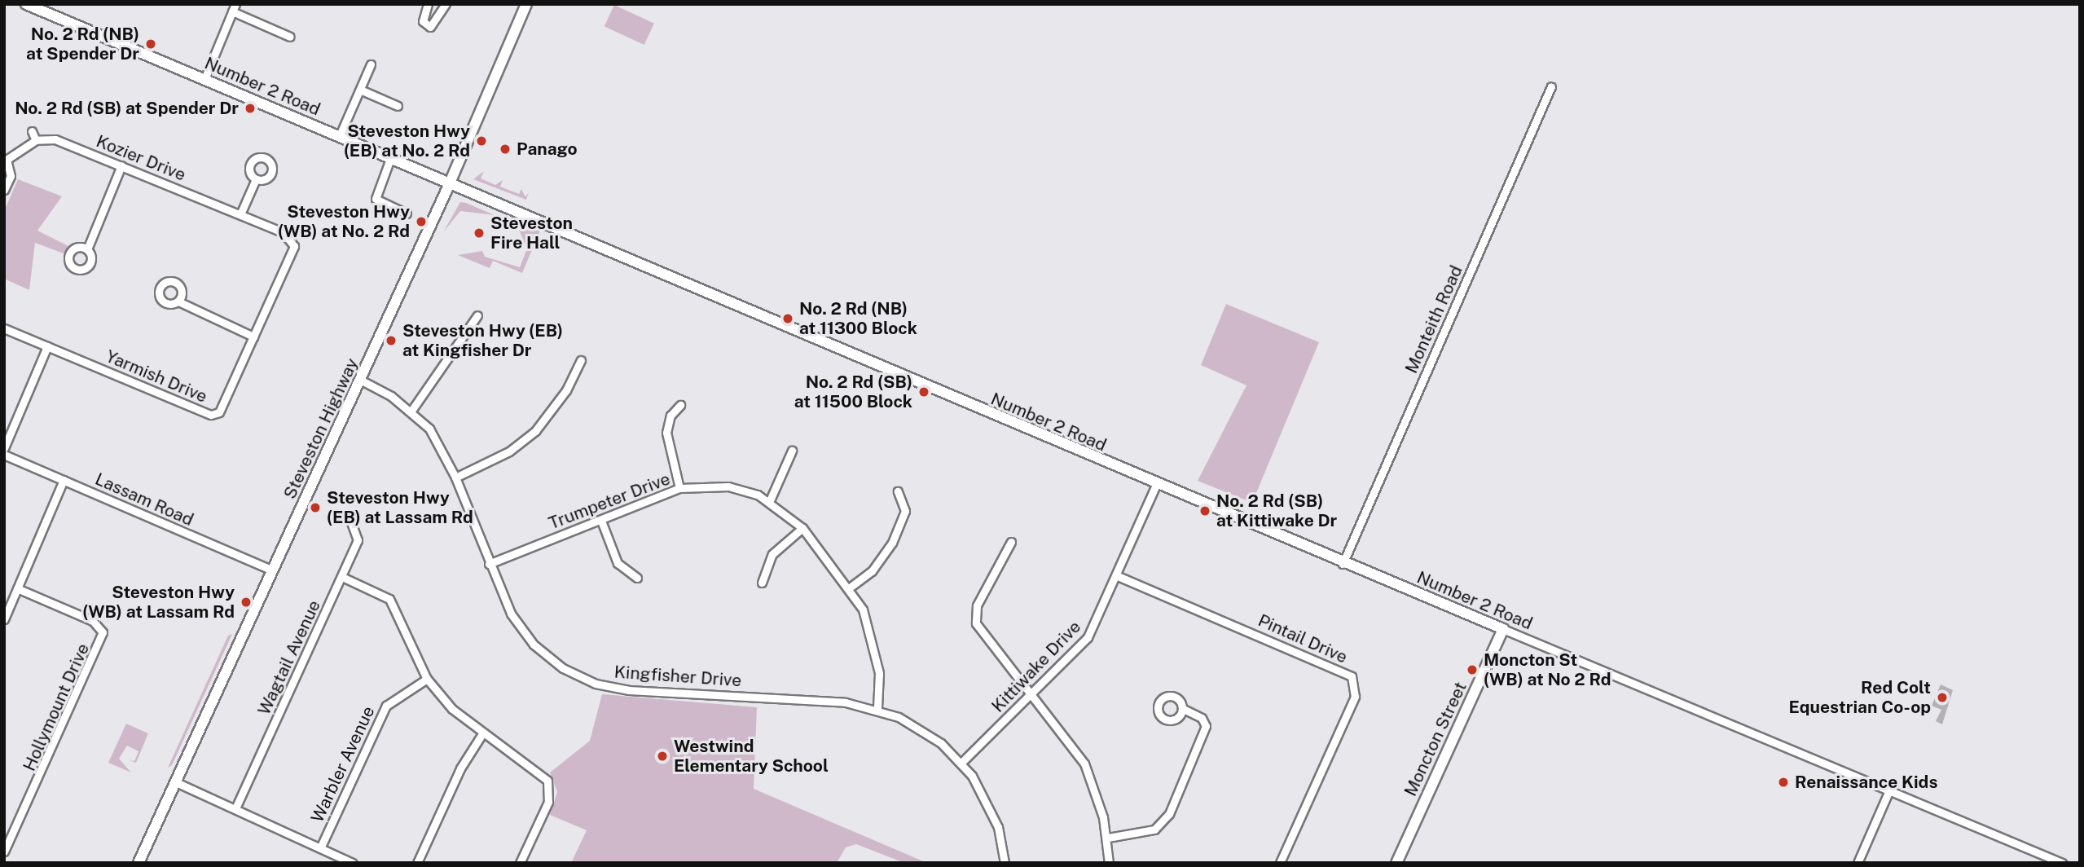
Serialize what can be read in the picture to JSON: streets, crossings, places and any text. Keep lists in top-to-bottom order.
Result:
{
  "streets": {
    "main road": ["Number 2 Road", "Steveston Highway", "Moncton Street"],
    "street": [
      "Kozier Drive",
      "Monteith Road",
      "Yarmish Drive",
      "Lassam Road",
      "Trumpeter Drive",
      "Pintail Drive",
      "Wagtail Avenue",
      "Kittiwake Drive",
      "Kingfisher Drive",
      "Hollymount Drive",
      "Warbler Avenue"
    ]
  },
  "crossings": [
    ["Number 2 Road", "Monteith Road"],
    ["Number 2 Road", "Steveston Highway"],
    ["Number 2 Road", "Kittiwake Drive"],
    ["Number 2 Road", "Moncton Street"],
    ["Kozier Drive", "Yarmish Drive"],
    ["Steveston Highway", "Lassam Road"],
    ["Steveston Highway", "Kingfisher Drive"],
    ["Trumpeter Drive", "Kingfisher Drive"],
    ["Pintail Drive", "Kittiwake Drive"],
    ["Kittiwake Drive", "Kingfisher Drive"]
  ],
  "places": [
    "No. 2 Rd (NB) at Spender Dr",
    "No. 2 Rd (SB) at Spender Dr",
    "Steveston Hwy (EB) at No. 2 Rd",
    "Panago",
    "Steveston Hwy (WB) at No. 2 Rd",
    "Steveston Fire Hall",
    "No. 2 Rd (NB) at 11300 Block",
    "Steveston Hwy (EB) at Kingfisher Dr",
    "No. 2 Rd (SB) at 11500 Block",
    "Steveston Hwy (EB) at Lassam Rd",
    "No. 2 Rd (SB) at Kittiwake Dr",
    "Steveston Hwy (WB) at Lassam Rd",
    "Moncton St (WB) at No 2 Rd",
    "Red Colt Equestrian Co-op",
    "Westwind Elementary School",
    "Renaissance Kids"
  ]
}
